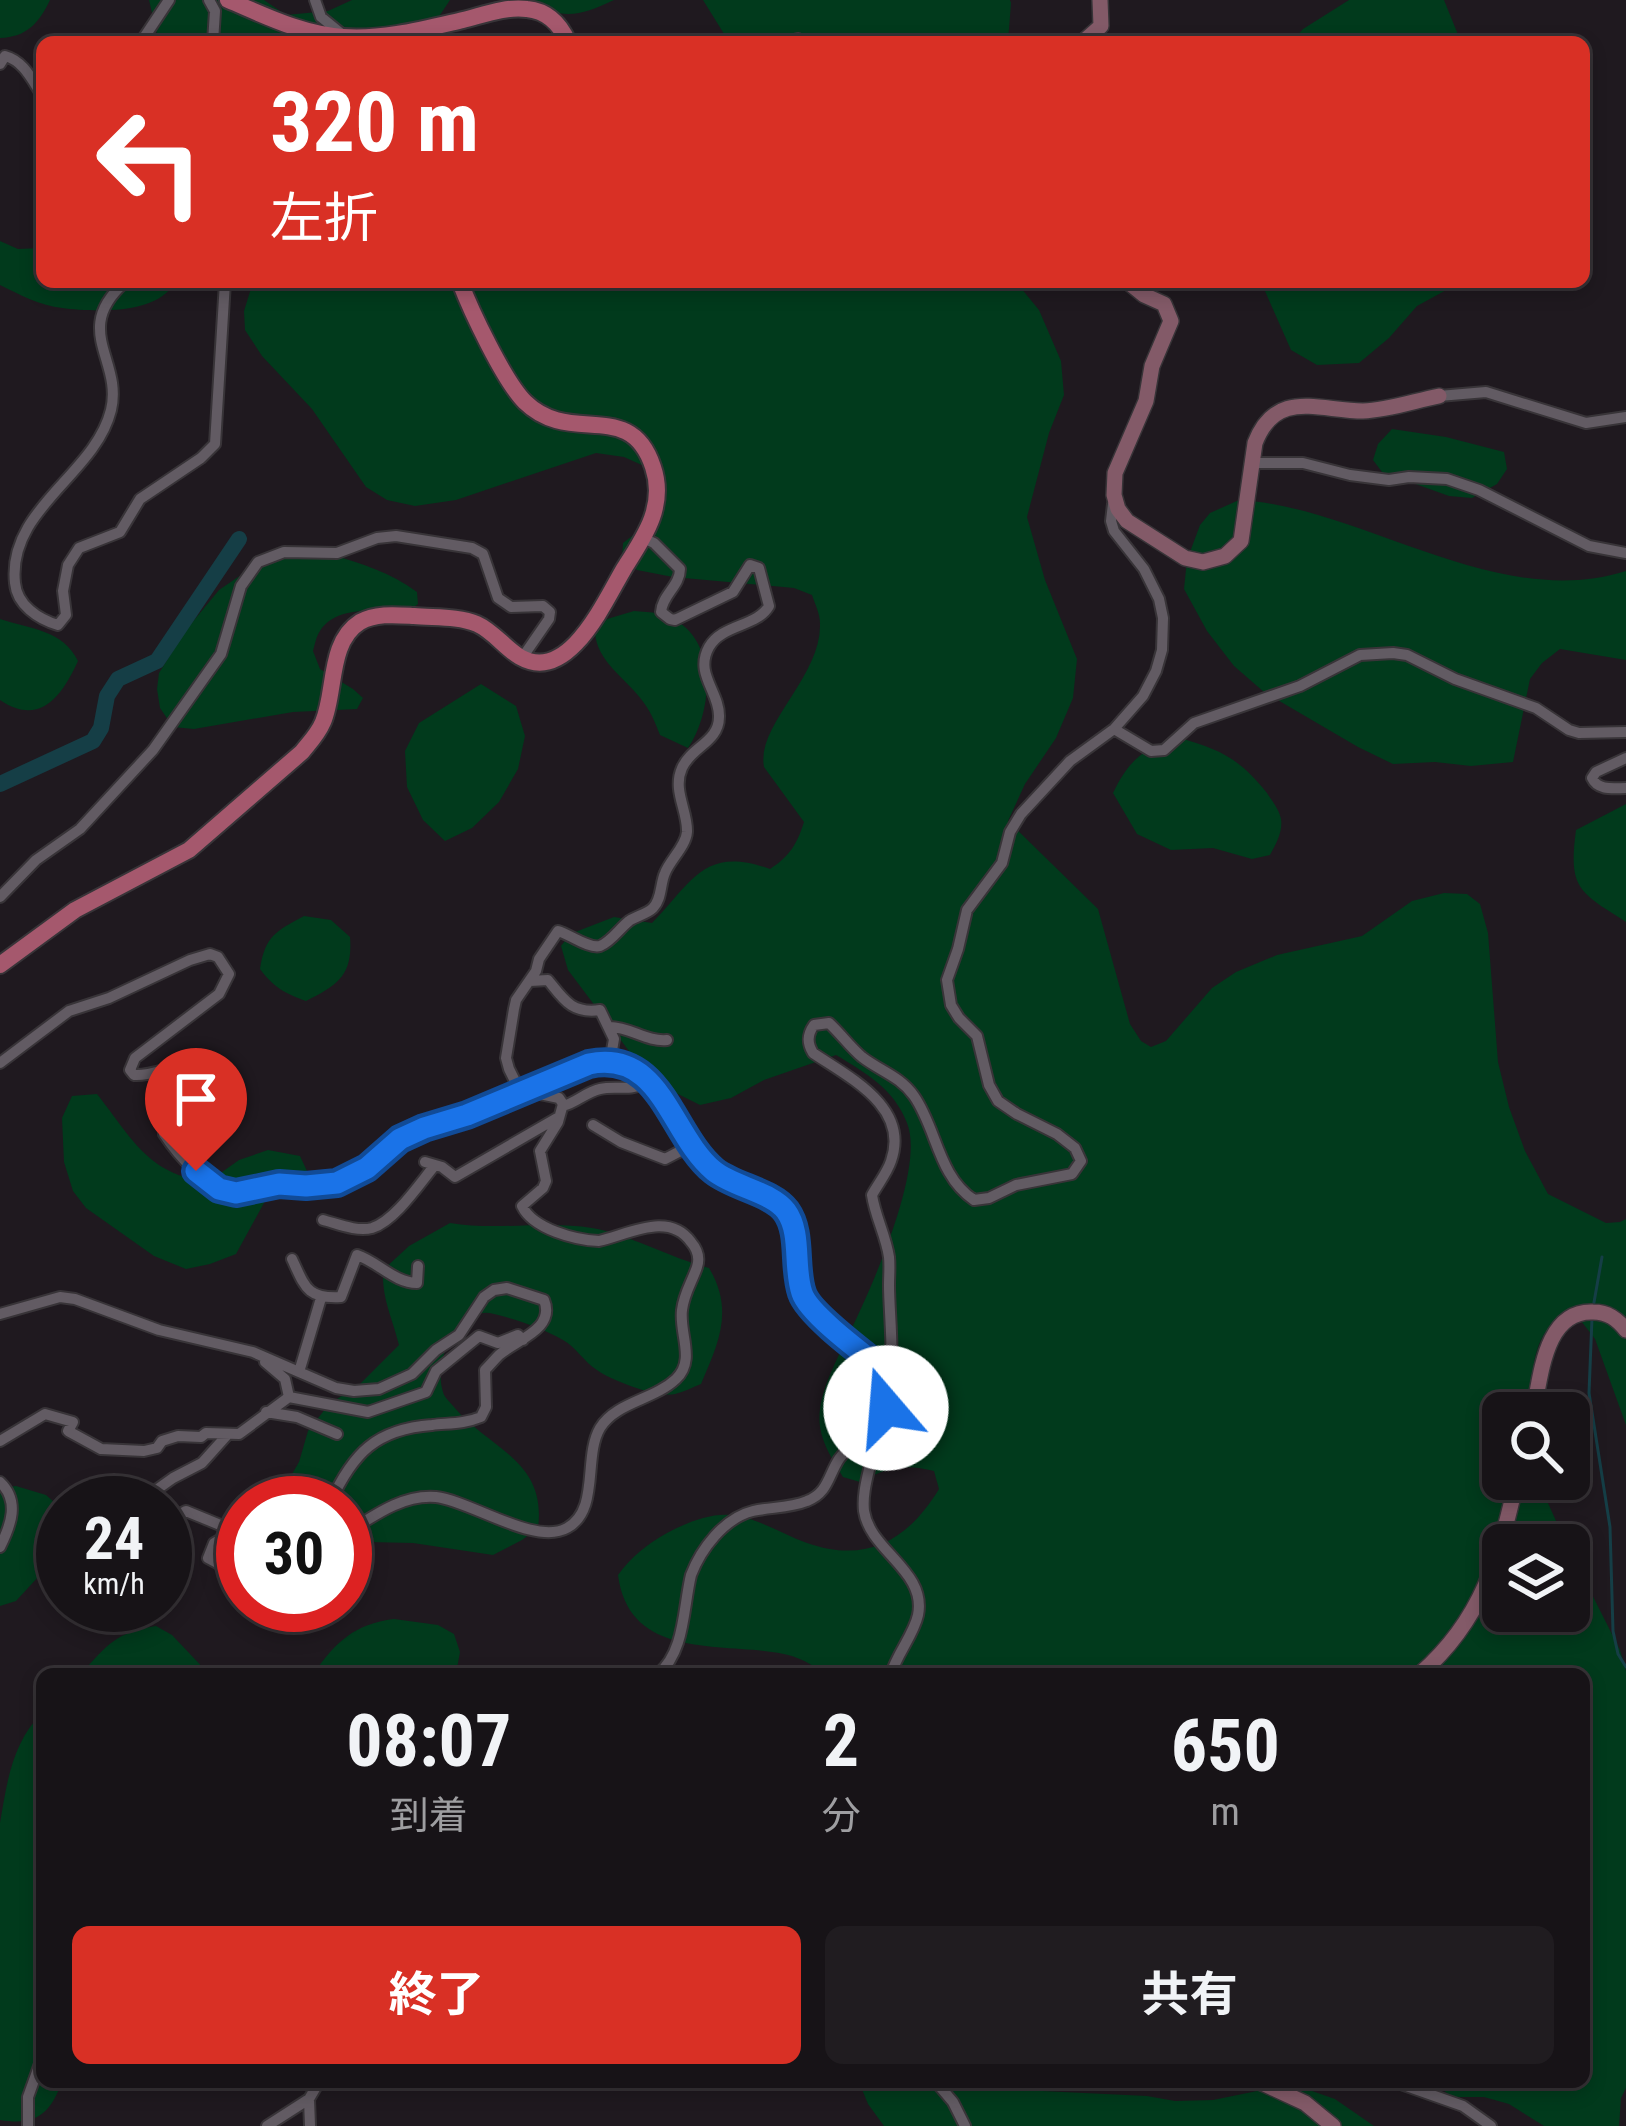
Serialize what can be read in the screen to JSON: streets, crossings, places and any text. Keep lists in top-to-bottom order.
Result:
{
  "page": {
    "turn": ["320 m", "左折"],
    "speed": "24 km/h",
    "limit": "30",
    "eta": [
      "08:07",
      "到着",
      "2",
      "分",
      "650",
      "m"
    ],
    "buttons": ["終了", "共有"]
  }
}
